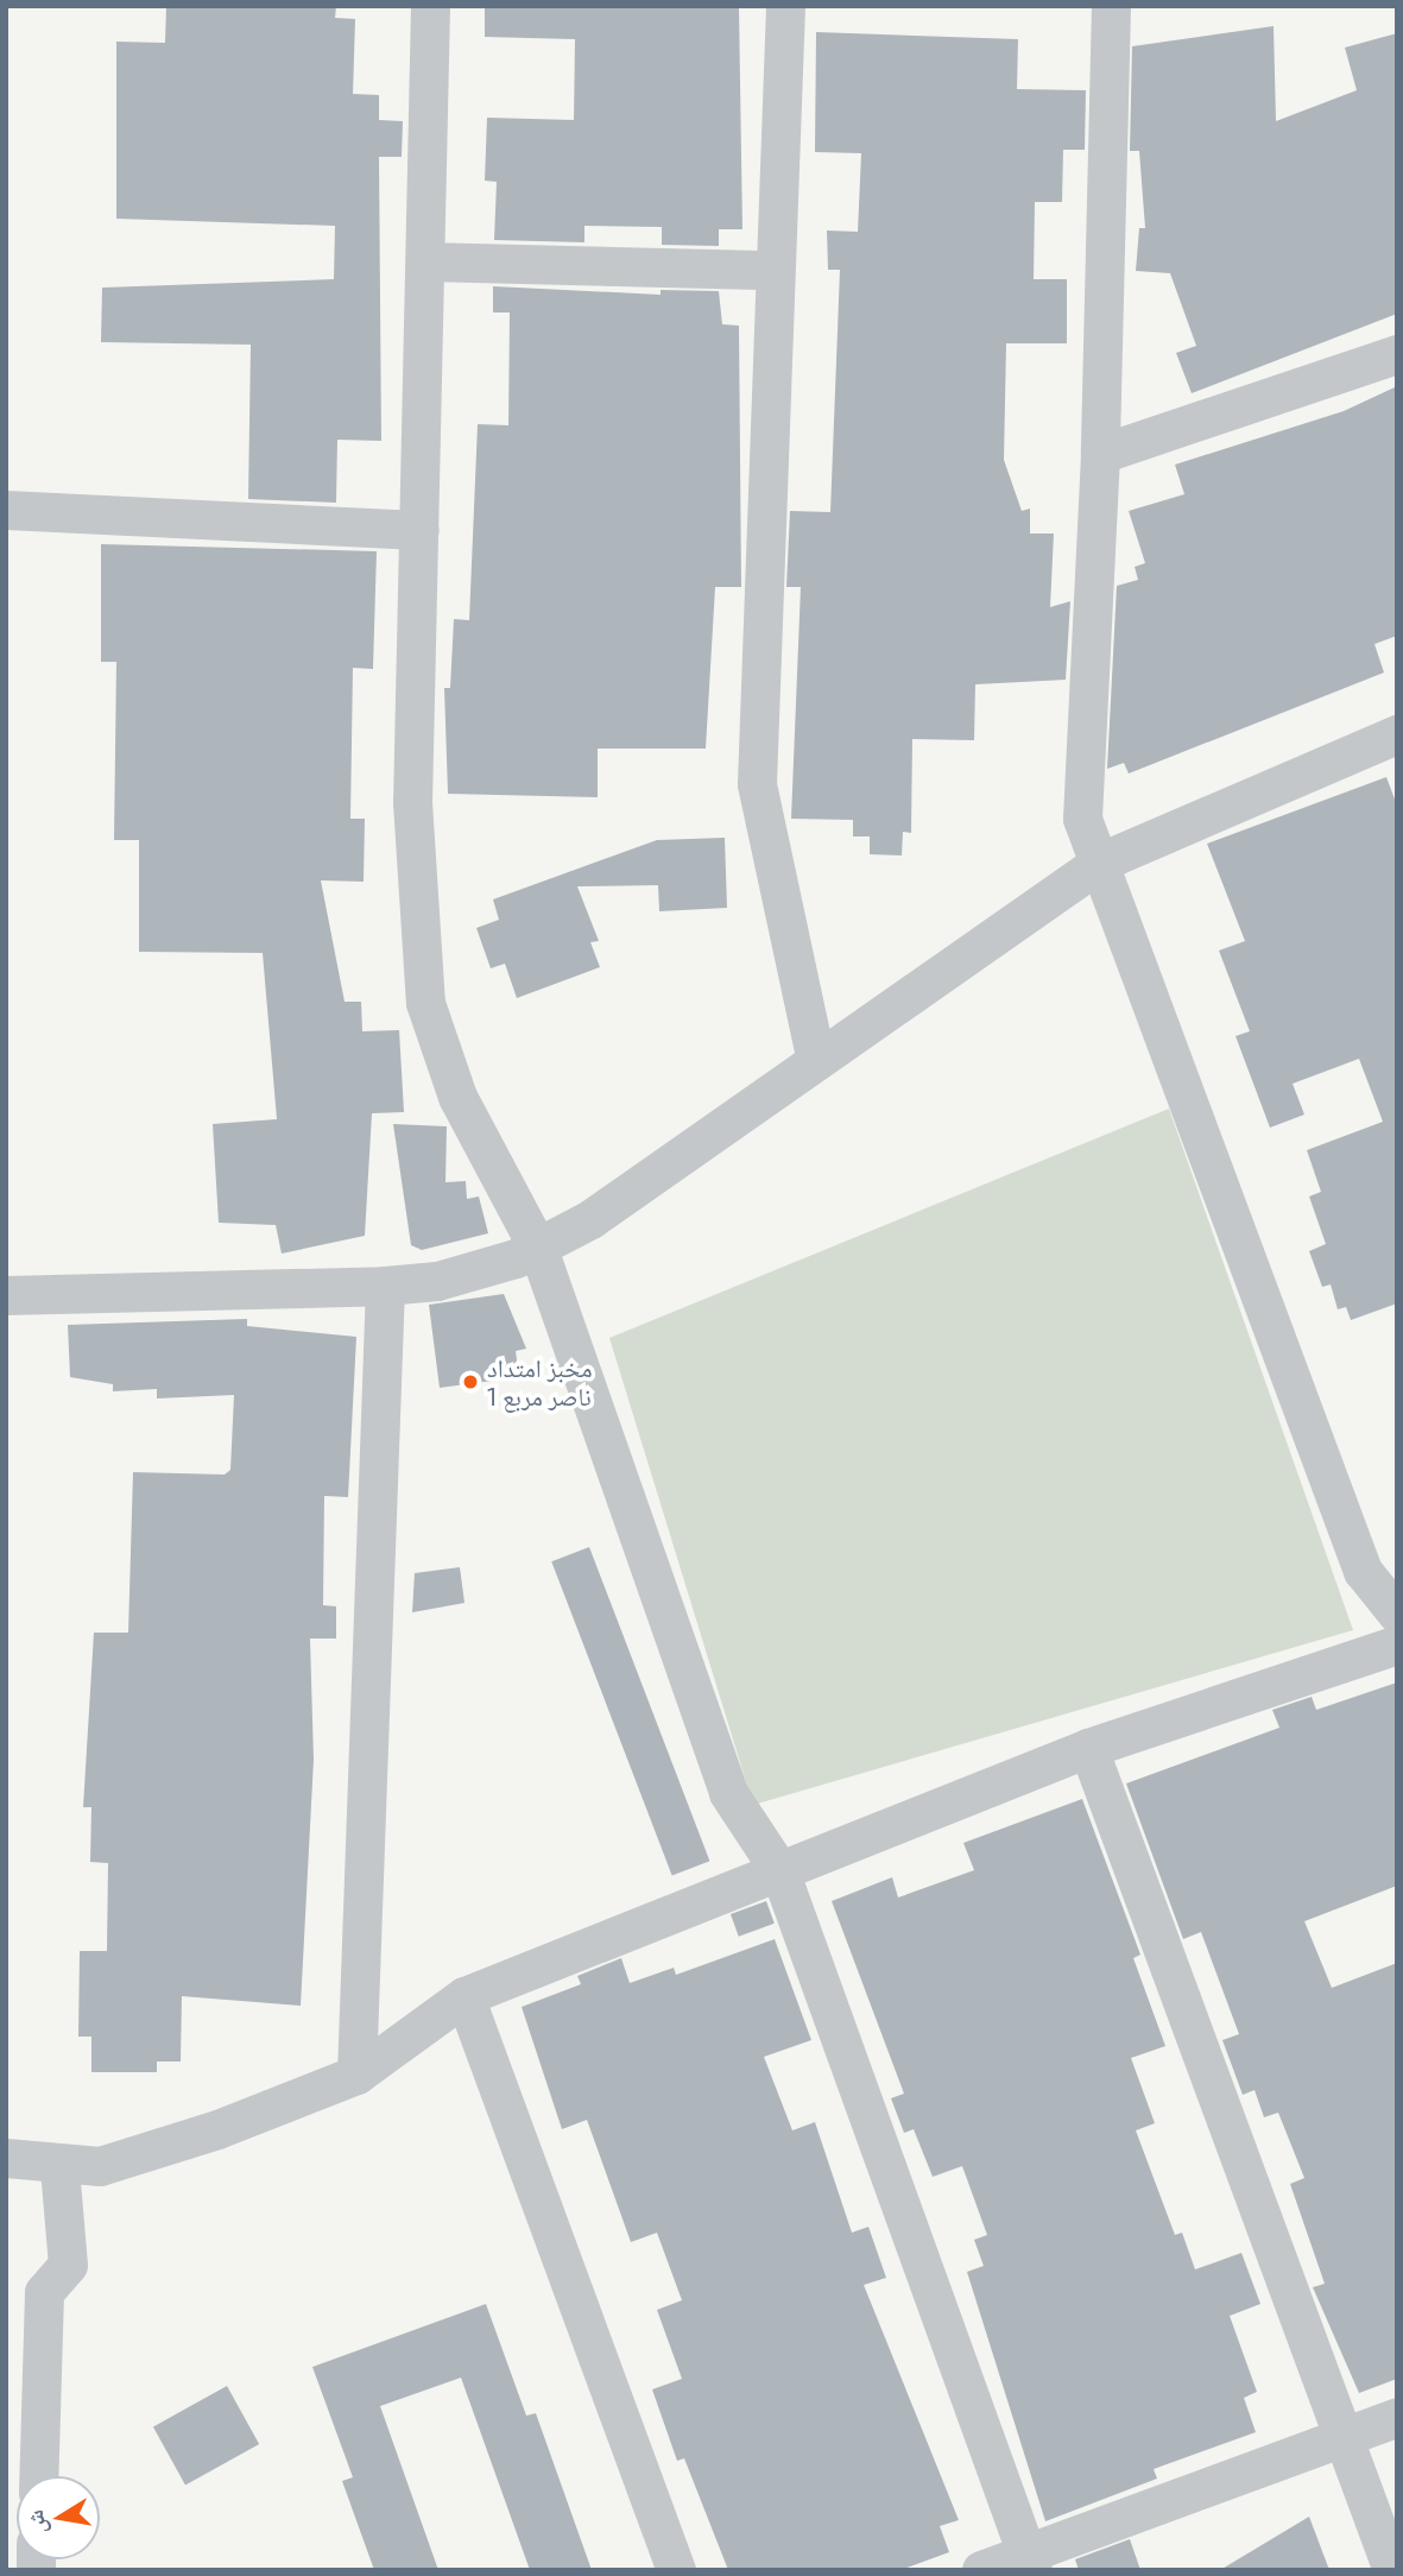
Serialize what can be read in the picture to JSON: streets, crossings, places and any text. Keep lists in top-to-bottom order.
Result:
{
  "places": ["مخبز امتداد ناصر مربع 1"],
  "north": "left"
}
